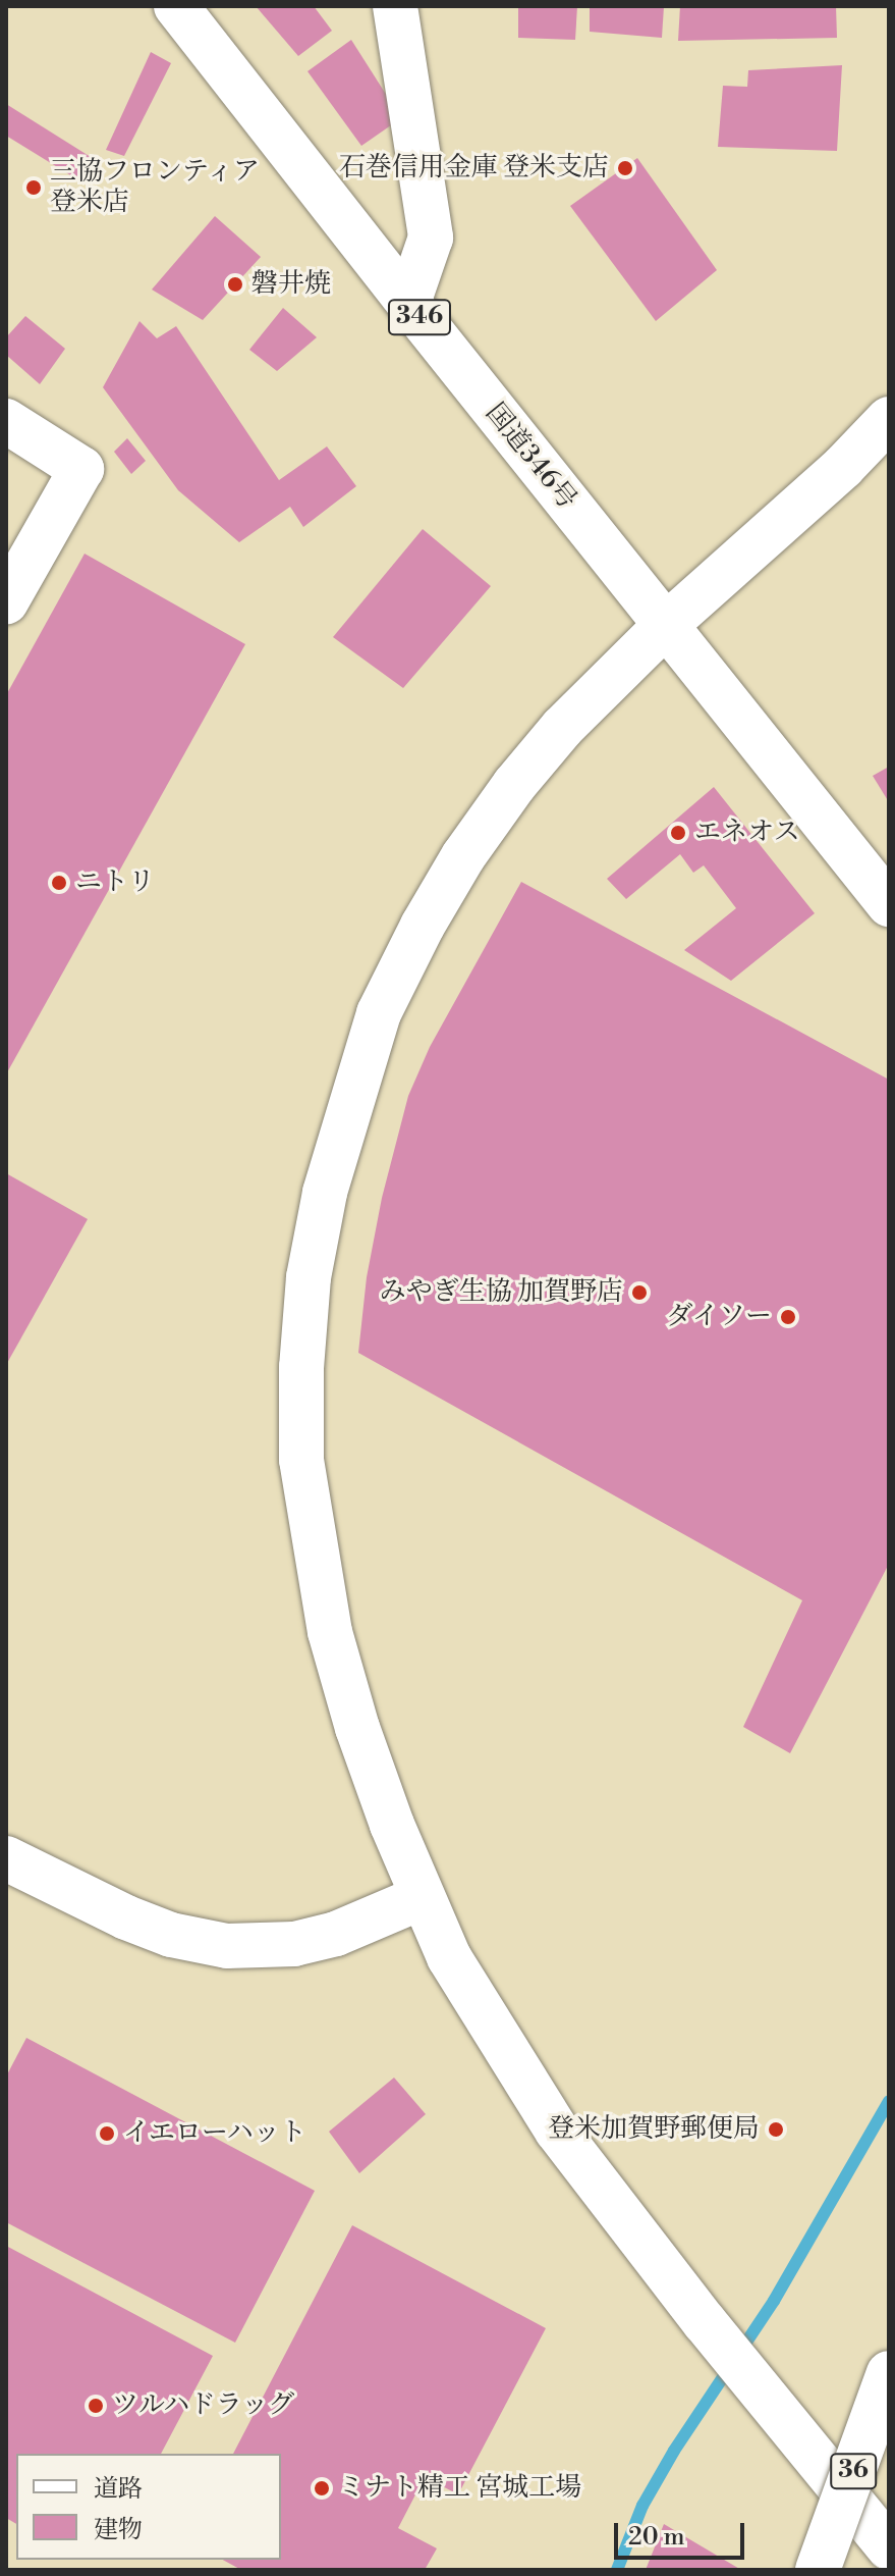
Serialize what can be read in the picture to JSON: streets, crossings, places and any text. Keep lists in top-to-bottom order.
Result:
{
  "streets": {
    "main road": ["346", "国道346号", "36"]
  },
  "places": [
    "石巻信用金庫 登米支店",
    "三協フロンティア 登米店",
    "磐井焼",
    "エネオス",
    "ニトリ",
    "みやぎ生協 加賀野店",
    "ダイソー",
    "登米加賀野郵便局",
    "イエローハット",
    "ツルハドラッグ",
    "ミナト精工 宮城工場"
  ],
  "legend": ["道路", "建物"],
  "scale_bar": "20 m"
}
